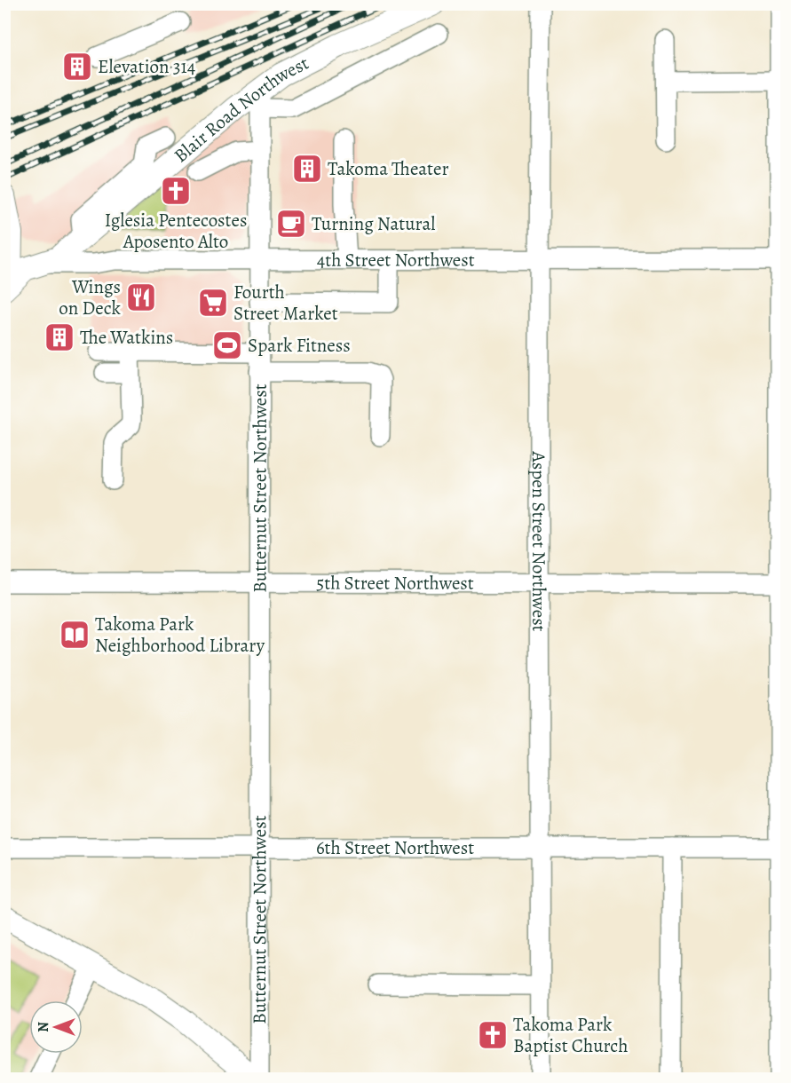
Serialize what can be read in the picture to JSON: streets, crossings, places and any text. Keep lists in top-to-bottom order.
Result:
{
  "streets": {
    "main road": ["Blair Road Northwest", "4th Street Northwest"],
    "street": [
      "Butternut Street Northwest",
      "Aspen Street Northwest",
      "5th Street Northwest",
      "6th Street Northwest"
    ]
  },
  "crossings": [
    ["Blair Road Northwest", "4th Street Northwest"],
    ["Blair Road Northwest", "Butternut Street Northwest"],
    ["4th Street Northwest", "Butternut Street Northwest"],
    ["4th Street Northwest", "Aspen Street Northwest"],
    ["Butternut Street Northwest", "5th Street Northwest"],
    ["Butternut Street Northwest", "6th Street Northwest"],
    ["Aspen Street Northwest", "5th Street Northwest"],
    ["Aspen Street Northwest", "6th Street Northwest"]
  ],
  "places": {
    "building": ["Elevation 314", "Takoma Theater", "The Watkins"],
    "church": ["Iglesia Pentecostes Aposento Alto", "Takoma Park Baptist Church"],
    "cafe": ["Turning Natural"],
    "restaurant": ["Wings on Deck"],
    "supermarket": ["Fourth Street Market"],
    "sports": ["Spark Fitness"],
    "library": ["Takoma Park Neighborhood Library"]
  },
  "north": "left"
}
